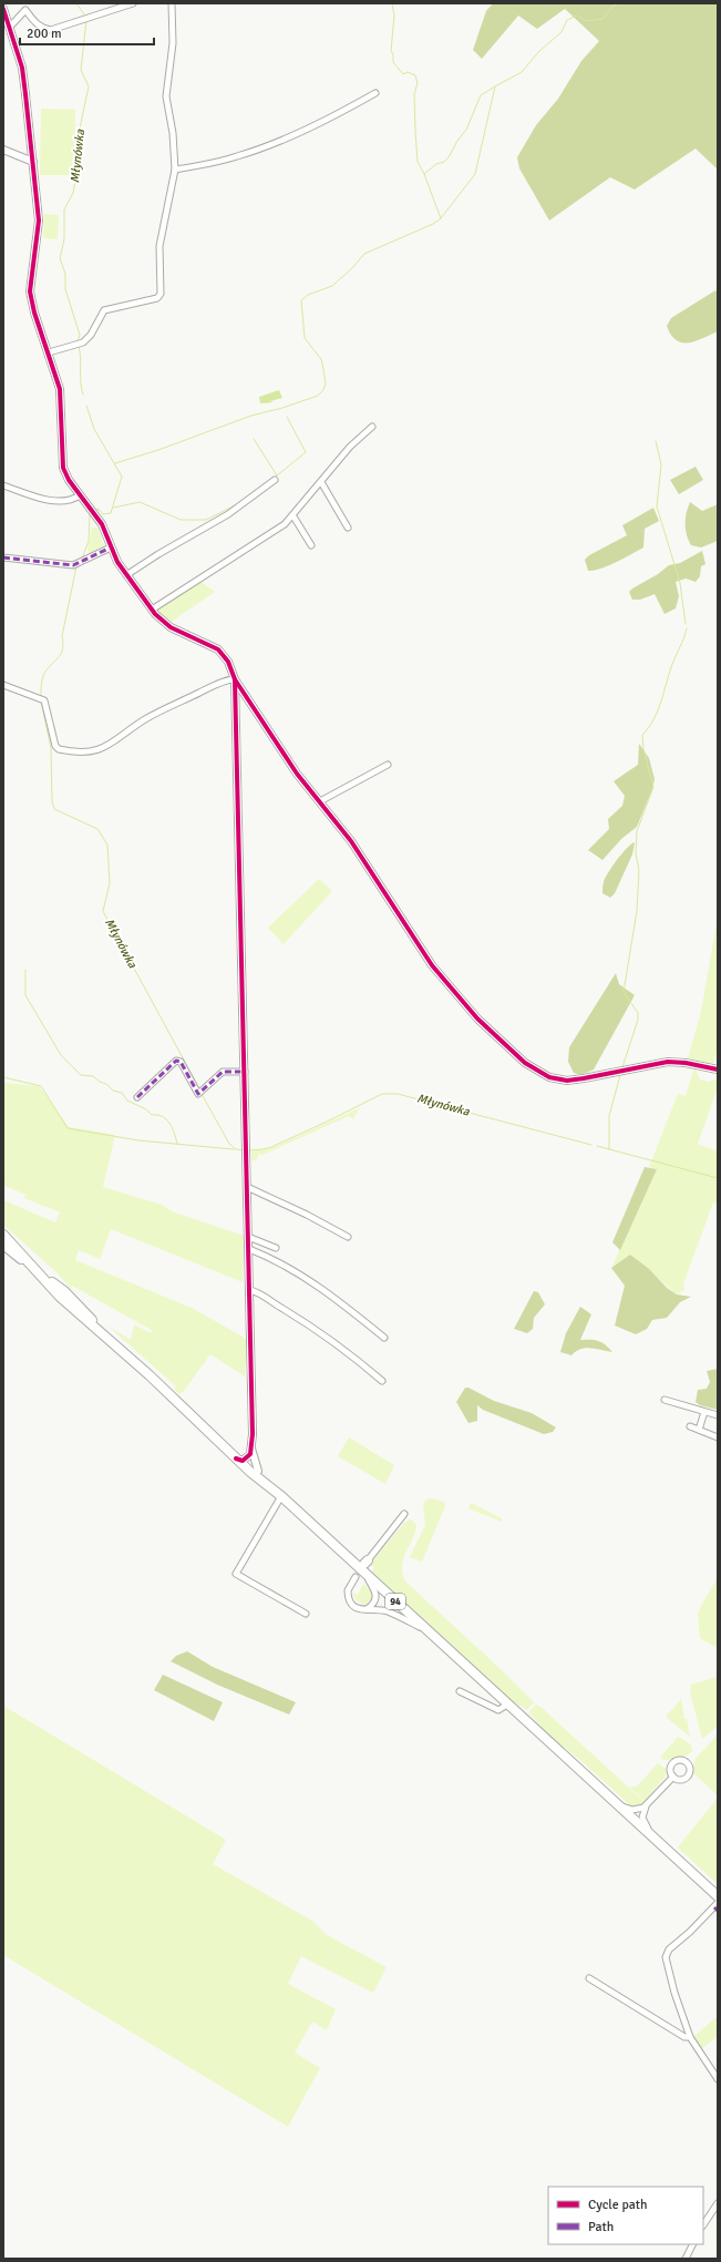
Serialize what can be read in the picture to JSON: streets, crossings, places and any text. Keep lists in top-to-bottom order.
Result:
{
  "streets": {
    "main road": ["94"]
  },
  "water": ["Młynówka"],
  "legend": ["Cycle path", "Path"],
  "scale_bar": "200 m"
}
